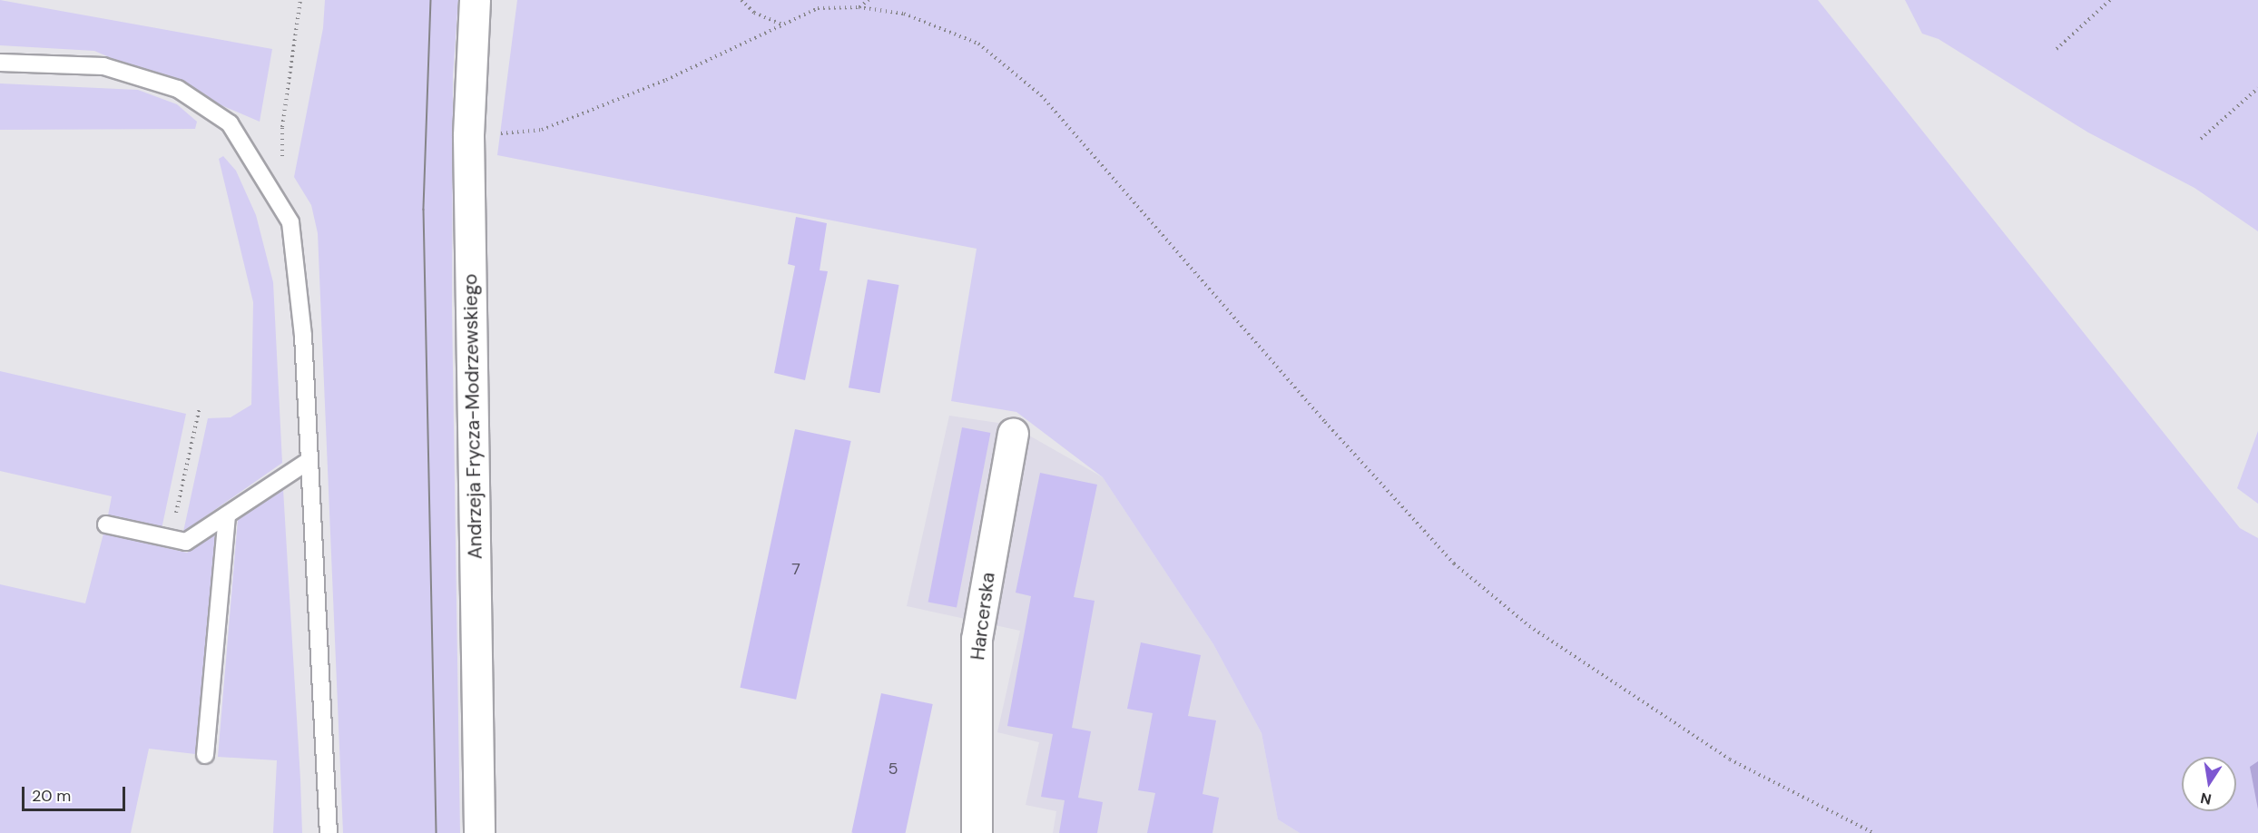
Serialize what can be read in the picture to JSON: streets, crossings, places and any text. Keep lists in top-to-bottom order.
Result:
{
  "streets": {
    "main road": ["Andrzeja Frycza-Modrzewskiego", "Harcerska"]
  },
  "house_numbers": ["7", "5"],
  "scale_bar": "20 m",
  "north": "bottom"
}
